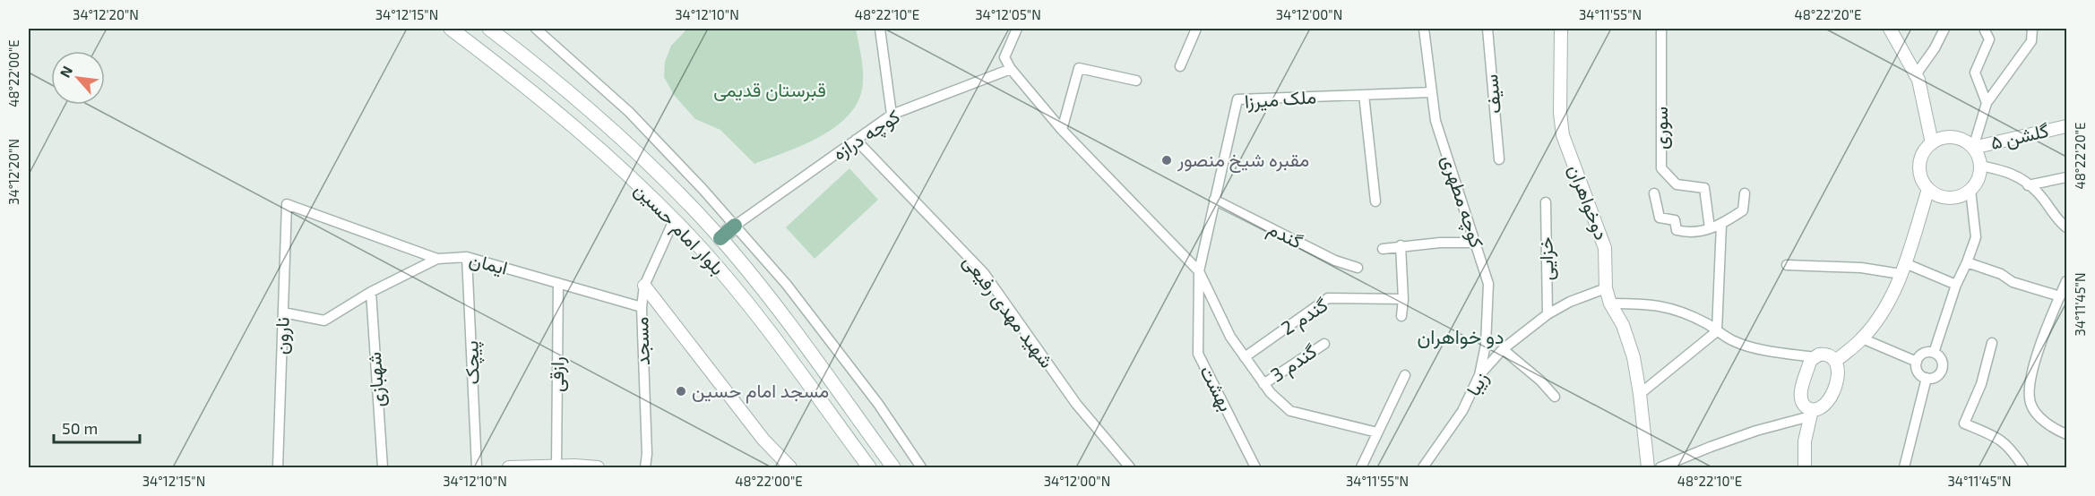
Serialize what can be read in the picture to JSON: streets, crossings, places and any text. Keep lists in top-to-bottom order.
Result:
{
  "streets": {
    "main road": ["بلوار امام حسین"],
    "street": [
      "سیف",
      "ملک میرزا",
      "سوری",
      "کوچه درازه",
      "گلشن ۵",
      "کوچه مطهری",
      "دوخواهران",
      "گندم",
      "خزایی",
      "ایمان",
      "شهید مهدی رفیعی",
      "گندم 2",
      "نارون",
      "مسجد",
      "پیچک",
      "گندم 3",
      "رازقی",
      "شهبازی",
      "زیبا",
      "بهشت"
    ]
  },
  "crossings": [
    ["ملک میرزا", "کوچه مطهری"],
    ["ملک میرزا", "گندم"],
    ["ملک میرزا", "بهشت"],
    ["کوچه درازه", "شهید مهدی رفیعی"],
    ["کوچه مطهری", "زیبا"],
    ["دوخواهران", "زیبا"],
    ["بلوار امام حسین", "مسجد"],
    ["خزایی", "زیبا"],
    ["ایمان", "نارون"],
    ["ایمان", "مسجد"],
    ["ایمان", "پیچک"],
    ["ایمان", "رازقی"],
    ["ایمان", "شهبازی"]
  ],
  "districts": ["دو خواهران"],
  "parks": ["قبرستان قدیمی"],
  "places": ["مقبره شیخ منصور", "مسجد امام حسین"],
  "scale_bar": "50 m",
  "north": "top left",
  "coordinates": [
    "34°12'20\"N",
    "34°12'15\"N",
    "34°12'10\"N",
    "48°22'10\"E",
    "34°12'05\"N",
    "34°12'00\"N",
    "34°11'55\"N",
    "48°22'20\"E",
    "48°22'00\"E",
    "34°11'45\"N"
  ]
}
